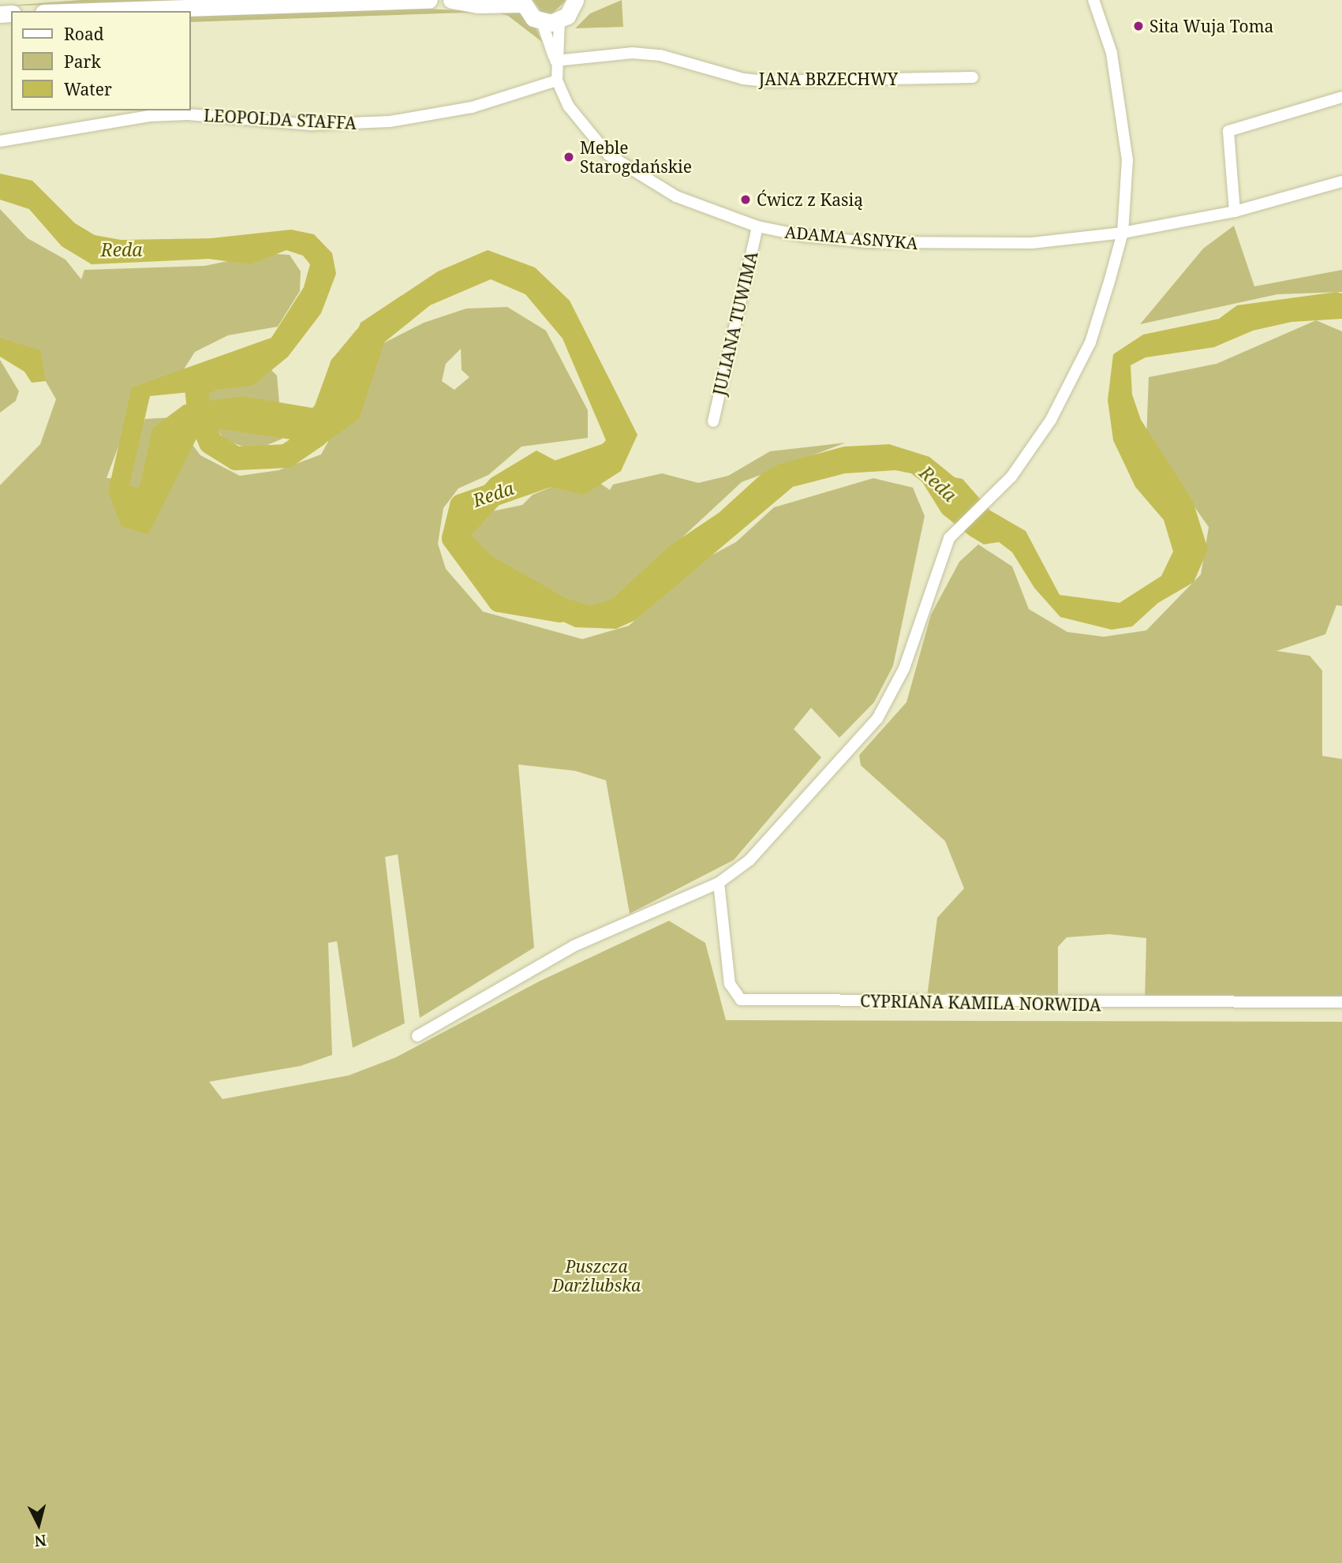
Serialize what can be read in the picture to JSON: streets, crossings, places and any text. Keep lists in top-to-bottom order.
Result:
{
  "streets": {
    "street": [
      "JANA BRZECHWY",
      "LEOPOLDA STAFFA",
      "ADAMA ASNYKA",
      "JULIANA TUWIMA",
      "CYPRIANA KAMILA NORWIDA"
    ]
  },
  "crossings": [
    ["JANA BRZECHWY", "ADAMA ASNYKA"],
    ["LEOPOLDA STAFFA", "ADAMA ASNYKA"],
    ["ADAMA ASNYKA", "JULIANA TUWIMA"]
  ],
  "water": ["Reda"],
  "parks": ["Puszcza Darżlubska"],
  "places": ["Sita Wuja Toma", "Meble Starogdańskie", "Ćwicz z Kasią"],
  "legend": ["Road", "Park", "Water"],
  "north": "bottom"
}
